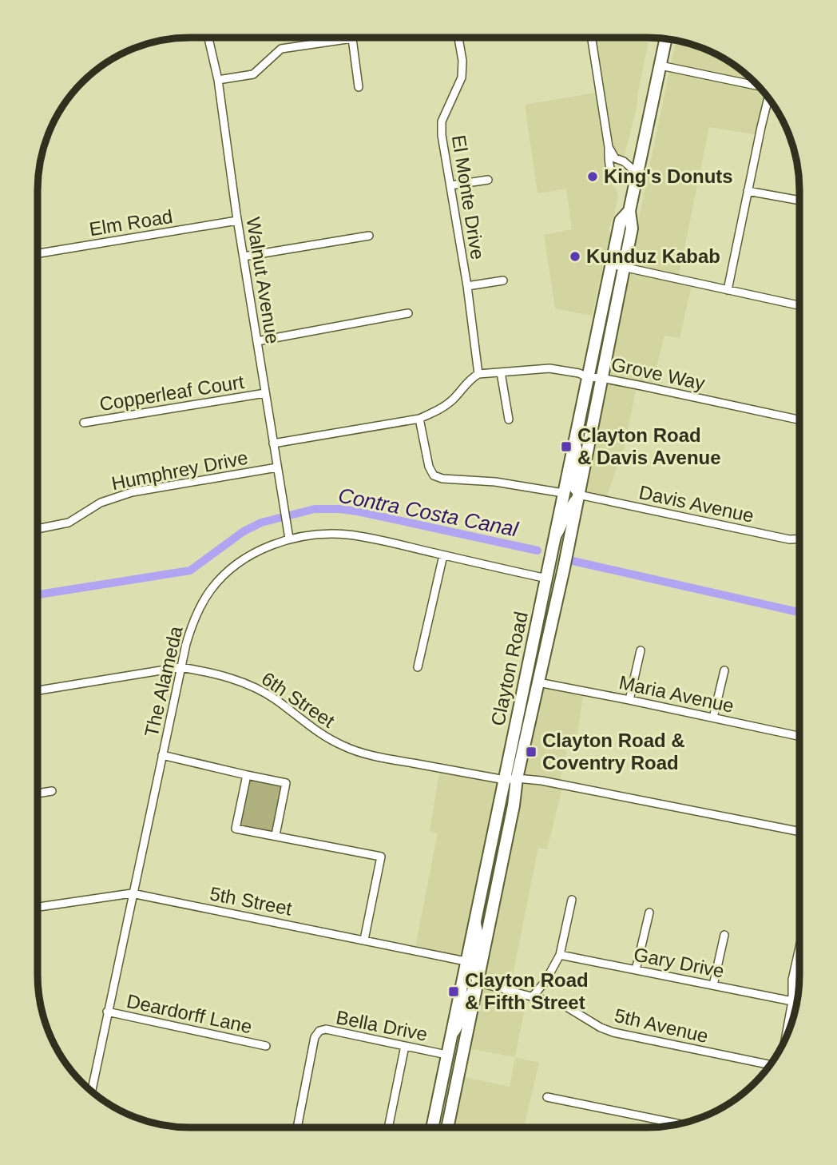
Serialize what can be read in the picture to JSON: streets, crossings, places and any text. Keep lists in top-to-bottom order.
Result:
{
  "streets": {
    "main road": ["Clayton Road"],
    "street": [
      "El Monte Drive",
      "Elm Road",
      "Walnut Avenue",
      "Grove Way",
      "Copperleaf Court",
      "Humphrey Drive",
      "Davis Avenue",
      "The Alameda",
      "Maria Avenue",
      "6th Street",
      "5th Street",
      "Gary Drive",
      "Deardorff Lane",
      "Bella Drive",
      "5th Avenue"
    ]
  },
  "crossings": [
    ["El Monte Drive", "Grove Way"],
    ["Elm Road", "Walnut Avenue"],
    ["Walnut Avenue", "Copperleaf Court"],
    ["Walnut Avenue", "Humphrey Drive"],
    ["Walnut Avenue", "The Alameda"],
    ["Grove Way", "Clayton Road"],
    ["Davis Avenue", "Clayton Road"],
    ["Clayton Road", "The Alameda"],
    ["Clayton Road", "Maria Avenue"],
    ["Clayton Road", "6th Street"],
    ["Clayton Road", "5th Street"],
    ["Clayton Road", "Bella Drive"],
    ["Clayton Road", "5th Avenue"],
    ["The Alameda", "6th Street"],
    ["The Alameda", "5th Street"],
    ["The Alameda", "Deardorff Lane"]
  ],
  "water": ["Contra Costa Canal"],
  "places": {
    "other": ["King's Donuts", "Kunduz Kabab"],
    "transit": ["Clayton Road & Davis Avenue", "Clayton Road & Coventry Road", "Clayton Road & Fifth Street"]
  }
}
